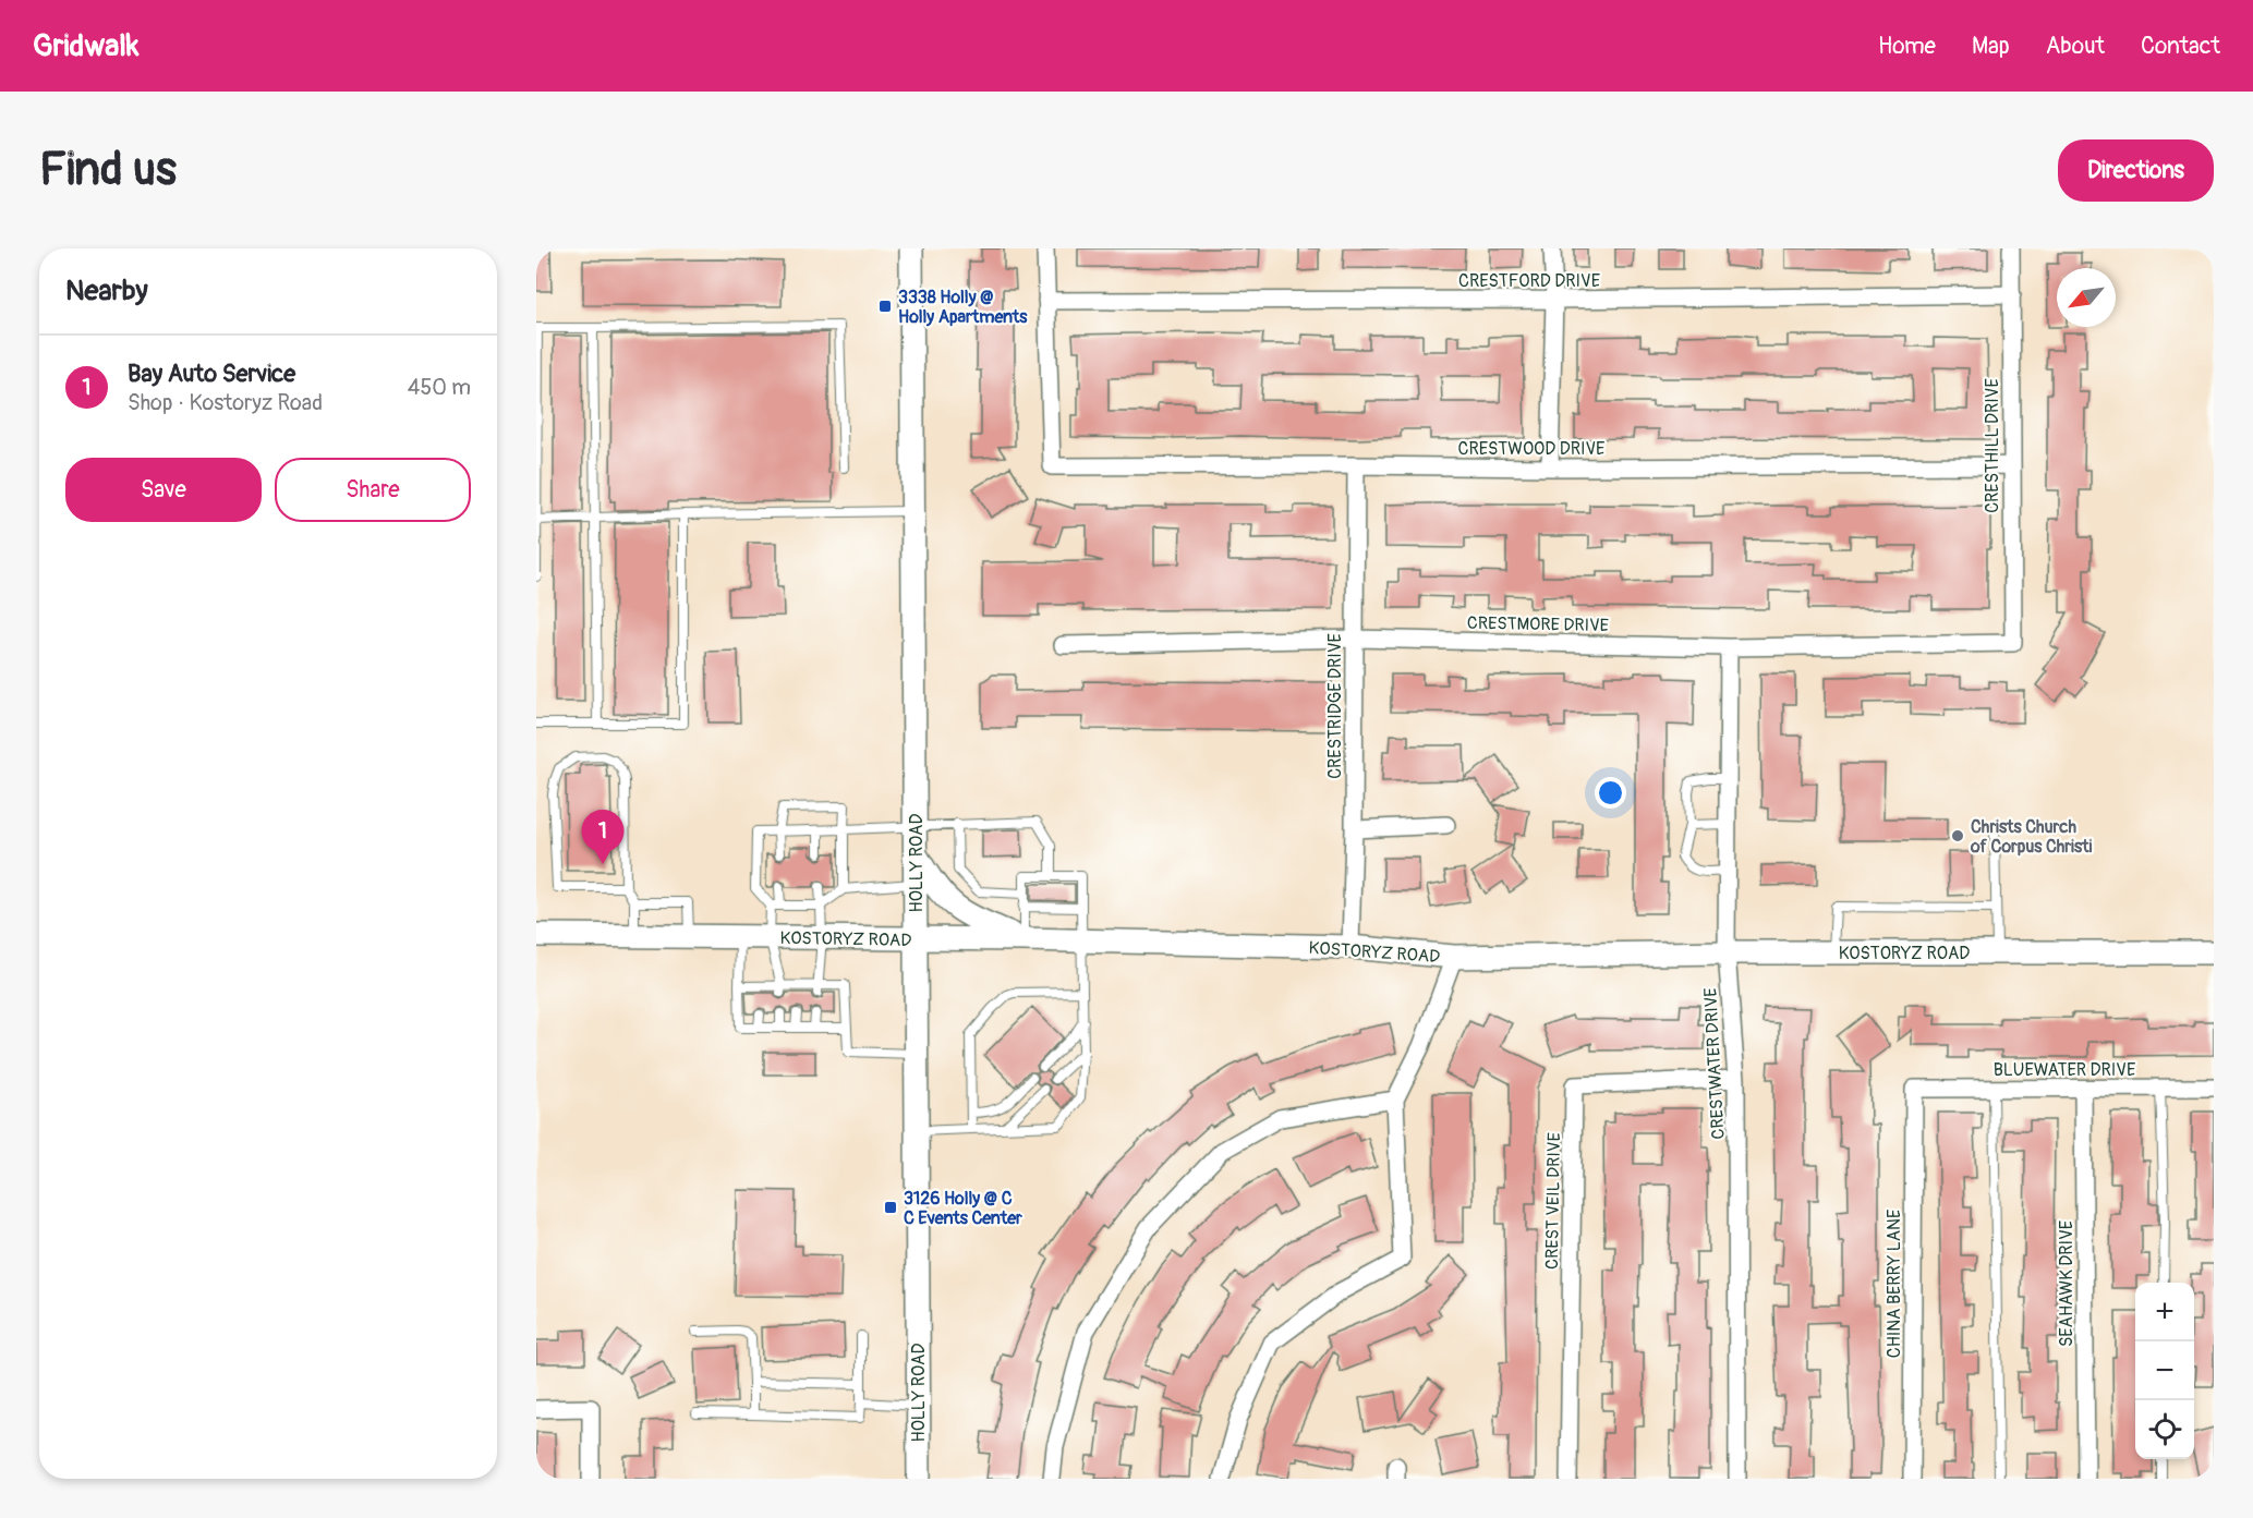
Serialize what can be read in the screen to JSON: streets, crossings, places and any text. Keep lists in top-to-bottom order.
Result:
{
  "streets": {
    "main road": ["HOLLY ROAD", "KOSTORYZ ROAD"],
    "street": [
      "CRESTFORD DRIVE",
      "CRESTHILL DRIVE",
      "CRESTWOOD DRIVE",
      "CRESTMORE DRIVE",
      "CRESTRIDGE DRIVE",
      "CRESTWATER DRIVE",
      "BLUEWATER DRIVE",
      "CREST VEIL DRIVE",
      "CHINA BERRY LANE",
      "SEAHAWK DRIVE"
    ]
  },
  "crossings": [
    ["CRESTFORD DRIVE", "CRESTHILL DRIVE"],
    ["CRESTFORD DRIVE", "CRESTWOOD DRIVE"],
    ["CRESTHILL DRIVE", "CRESTWOOD DRIVE"],
    ["CRESTHILL DRIVE", "CRESTMORE DRIVE"],
    ["CRESTWOOD DRIVE", "CRESTRIDGE DRIVE"],
    ["CRESTMORE DRIVE", "CRESTRIDGE DRIVE"],
    ["CRESTMORE DRIVE", "CRESTWATER DRIVE"],
    ["CRESTRIDGE DRIVE", "KOSTORYZ ROAD"],
    ["HOLLY ROAD", "KOSTORYZ ROAD"],
    ["KOSTORYZ ROAD", "CRESTWATER DRIVE"],
    ["CRESTWATER DRIVE", "CREST VEIL DRIVE"],
    ["BLUEWATER DRIVE", "CHINA BERRY LANE"],
    ["BLUEWATER DRIVE", "SEAHAWK DRIVE"]
  ],
  "places": {
    "transit": ["3338 Holly @ Holly Apartments", "3126 Holly @ C C Events Center"],
    "other": ["Christs Church of Corpus Christi"]
  },
  "north": "bottom left",
  "page": {
    "header": "Gridwalk",
    "nav": [
      "Home",
      "Map",
      "About",
      "Contact"
    ],
    "buttons": [
      "Directions",
      ["Save", "Share"]
    ],
    "title": "Find us",
    "heading": "Nearby",
    "list": [
      {
        "mark": "1",
        "name": "Bay Auto Service",
        "note": "Shop · Kostoryz Road",
        "value": "450 m"
      }
    ],
    "pins": "1",
    "map_buttons": ["+", "−"]
  }
}
